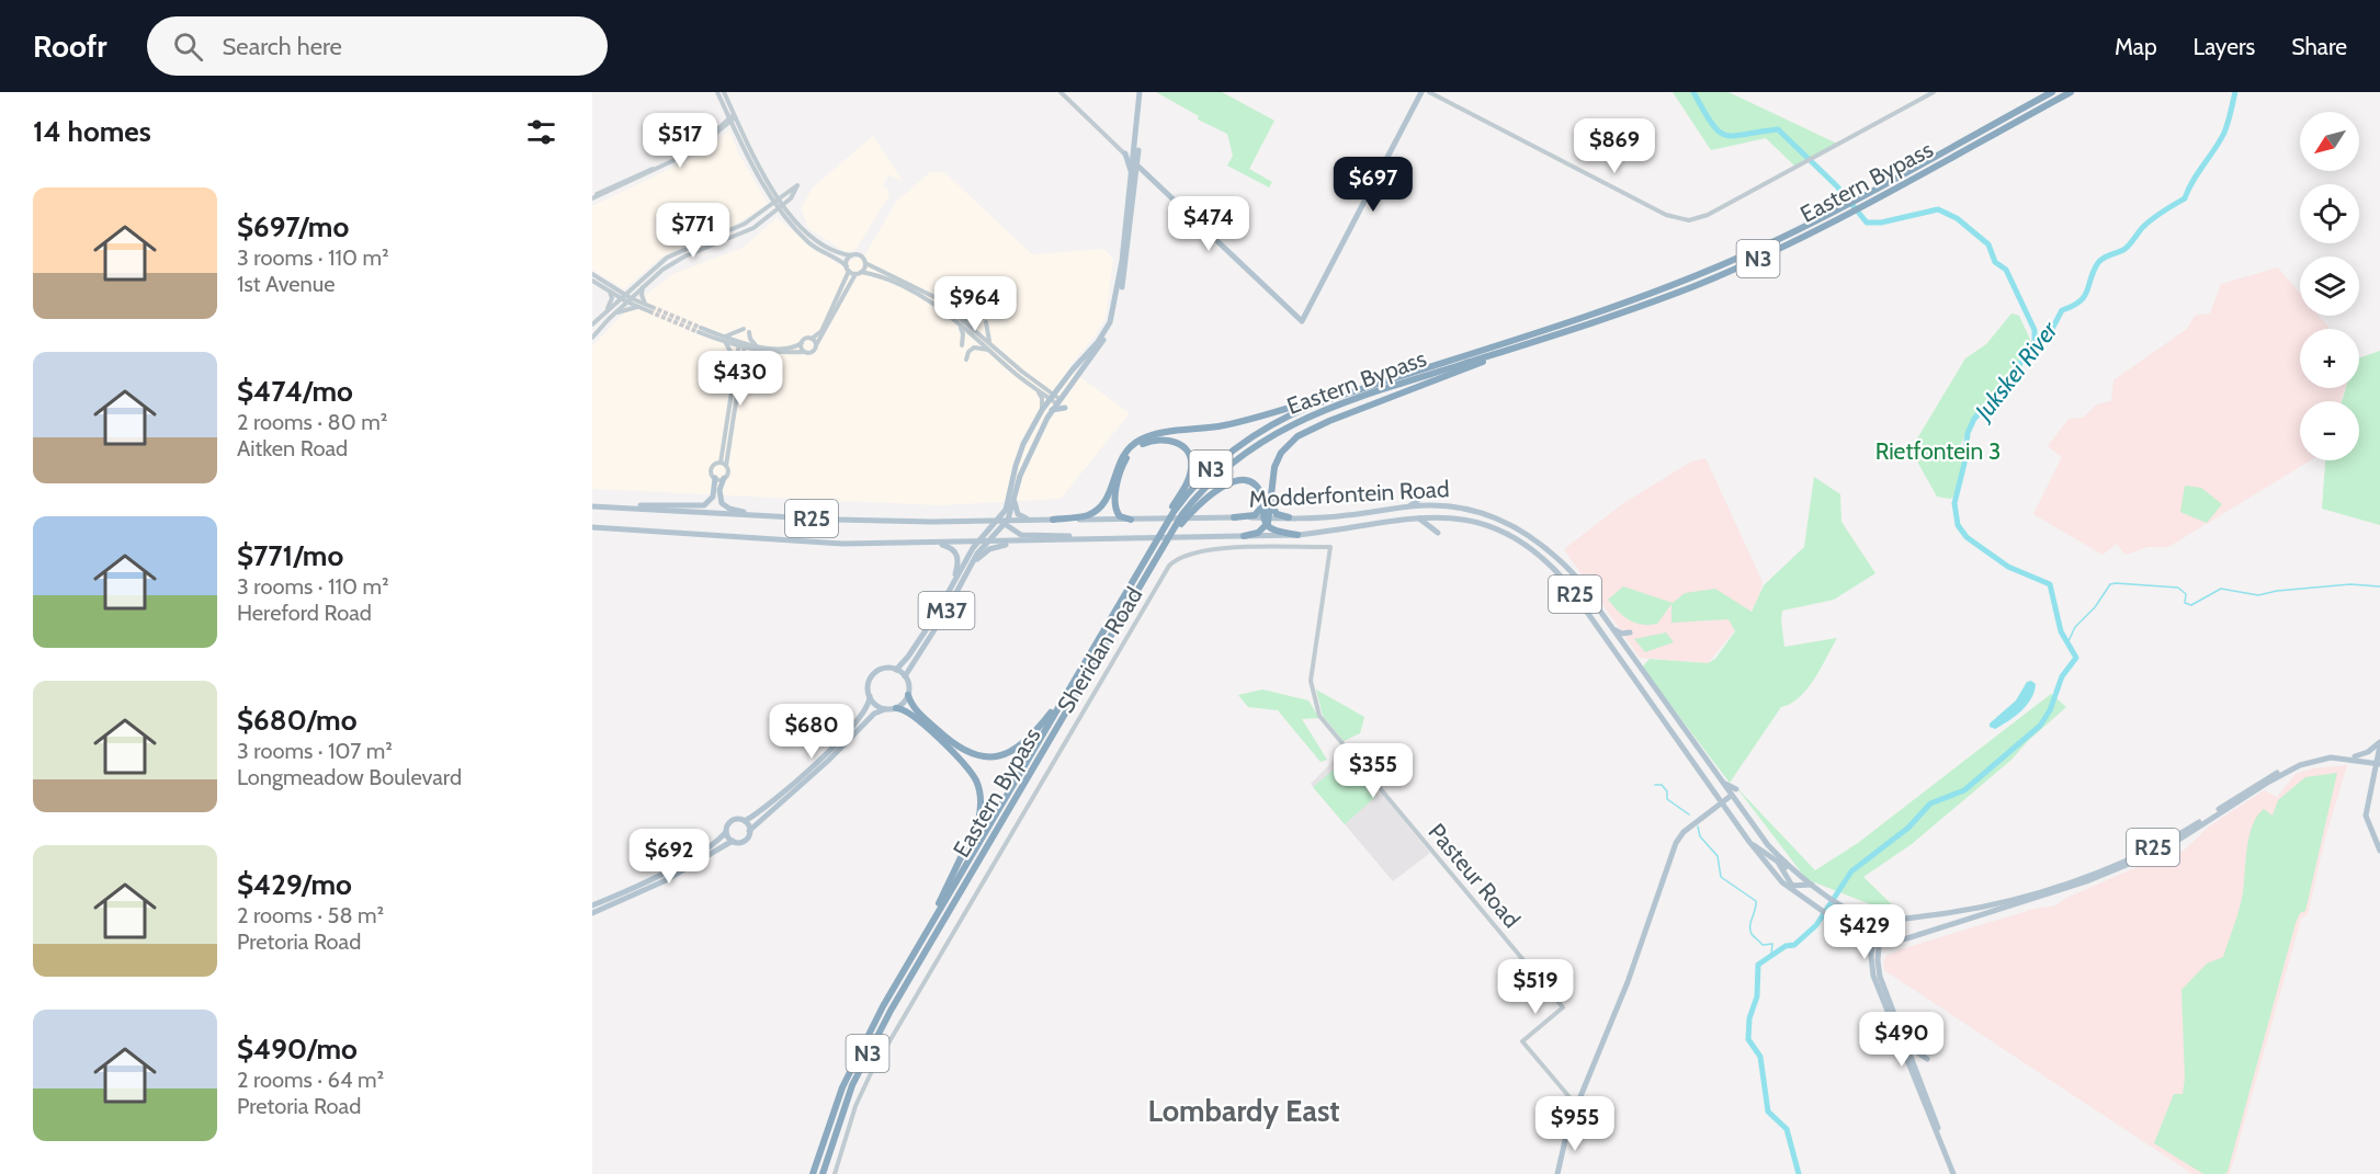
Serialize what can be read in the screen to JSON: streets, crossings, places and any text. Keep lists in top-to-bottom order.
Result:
{
  "streets": {
    "highway": ["Eastern Bypass", "N3"],
    "main road": ["Modderfontein Road", "R25", "M37"],
    "street": ["Sheridan Road", "Pasteur Road"]
  },
  "crossings": [
    ["Modderfontein Road", "M37"],
    ["Sheridan Road", "Pasteur Road"]
  ],
  "districts": ["Lombardy East"],
  "water": ["Jukskei River"],
  "parks": ["Rietfontein 3"],
  "north": "bottom left",
  "page": {
    "header": "Roofr",
    "search": "Search here",
    "nav": ["Map", "Layers", "Share"],
    "heading": "14 homes",
    "map_buttons": ["+", "−"],
    "price": [
      "$517",
      "$869",
      "$697",
      "$474",
      "$771",
      "$964",
      "$430",
      "$680",
      "$355",
      "$692",
      "$429",
      "$519",
      "$490",
      "$955"
    ],
    "list": [
      {
        "name": "$697/mo",
        "note": "3 rooms · 110 m² · 1st Avenue"
      },
      {
        "name": "$474/mo",
        "note": "2 rooms · 80 m² · Aitken Road"
      },
      {
        "name": "$771/mo",
        "note": "3 rooms · 110 m² · Hereford Road"
      },
      {
        "name": "$680/mo",
        "note": "3 rooms · 107 m² · Longmeadow Boulevard"
      },
      {
        "name": "$429/mo",
        "note": "2 rooms · 58 m² · Pretoria Road"
      },
      {
        "name": "$490/mo",
        "note": "2 rooms · 64 m² · Pretoria Road"
      }
    ]
  }
}
